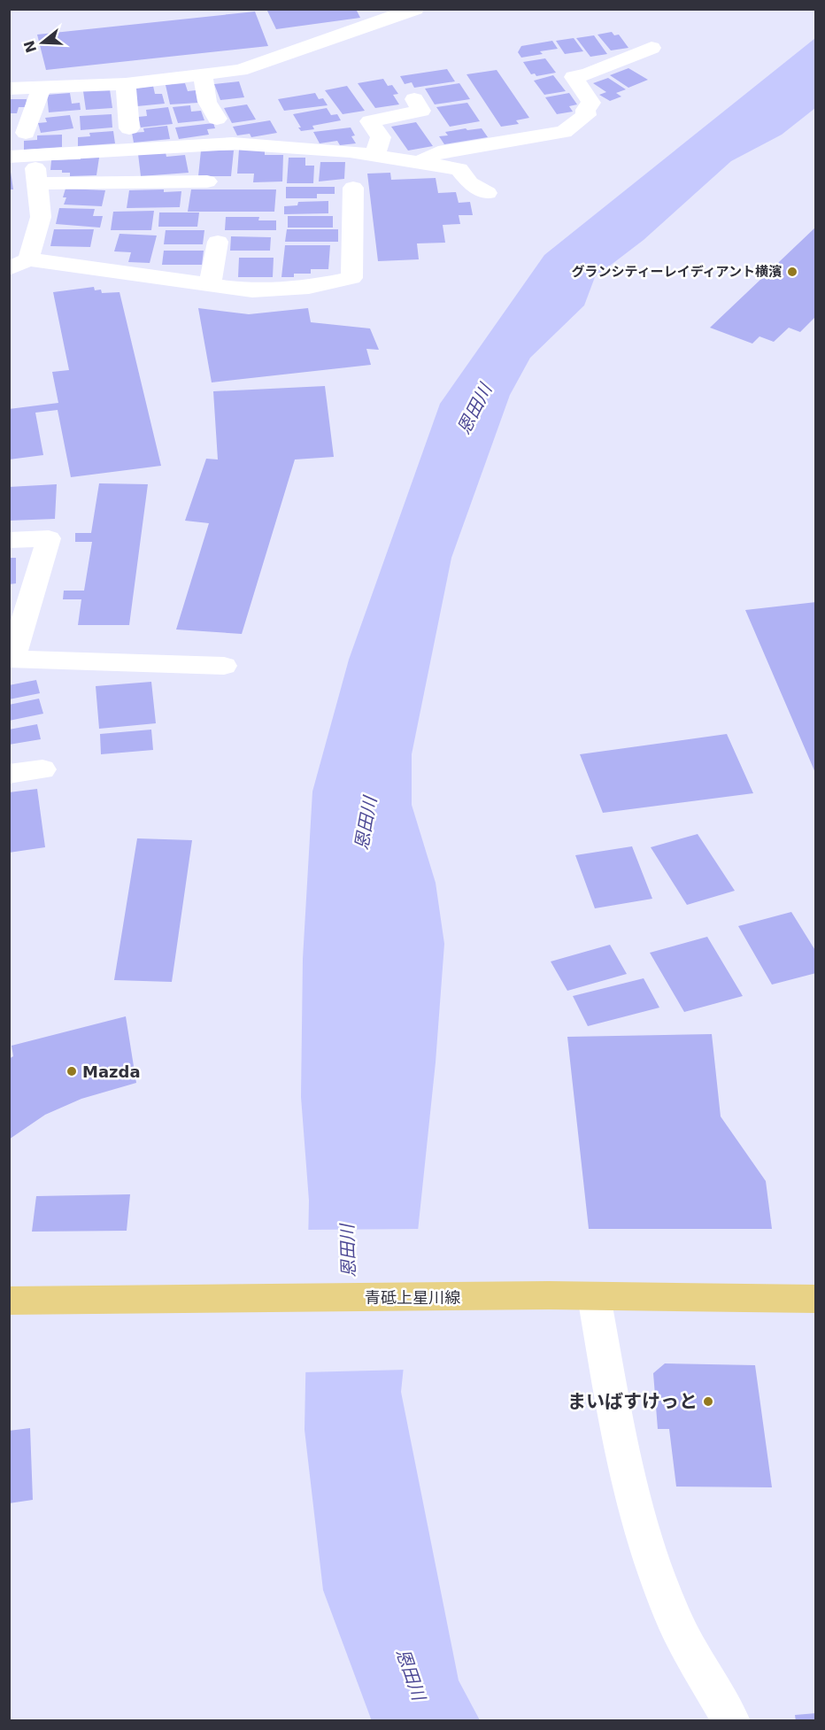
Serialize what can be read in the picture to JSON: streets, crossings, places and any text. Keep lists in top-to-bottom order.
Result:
{
  "streets": {
    "main road": ["青砥上星川線"]
  },
  "water": ["恩田川"],
  "places": ["グランシティーレイディアント横濱", "Mazda", "まいばすけっと"],
  "north": "left"
}
